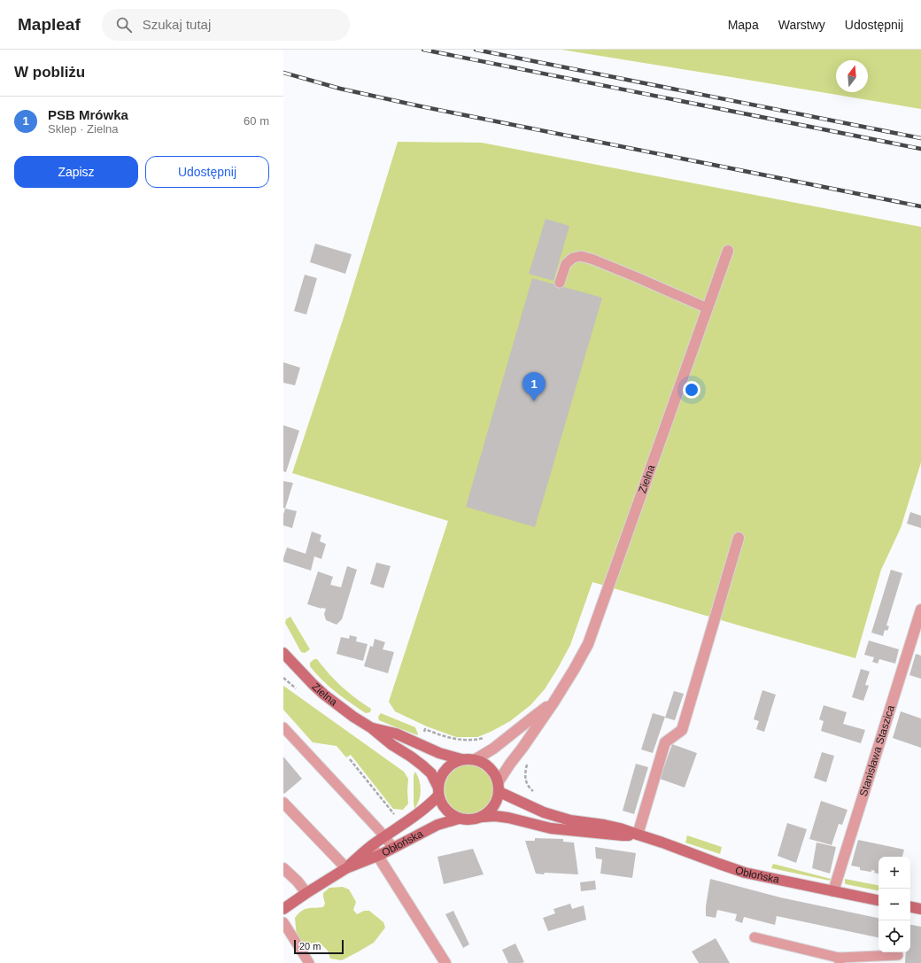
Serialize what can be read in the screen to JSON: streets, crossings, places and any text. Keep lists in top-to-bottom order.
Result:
{
  "streets": {
    "street": ["Zielna", "Stanisława Staszica", "Obłońska"]
  },
  "crossings": [
    ["Zielna", "Obłońska"],
    ["Stanisława Staszica", "Obłońska"]
  ],
  "scale_bar": "20 m",
  "north": "top",
  "page": {
    "header": "Mapleaf",
    "search": "Szukaj tutaj",
    "nav": ["Mapa", "Warstwy", "Udostępnij"],
    "heading": "W pobliżu",
    "list": [
      {
        "mark": "1",
        "name": "PSB Mrówka",
        "note": "Sklep · Zielna",
        "value": "60 m"
      }
    ],
    "buttons": ["Zapisz", "Udostępnij"],
    "pins": "1",
    "map_buttons": ["+", "−"],
    "scale": "20 m"
  }
}
